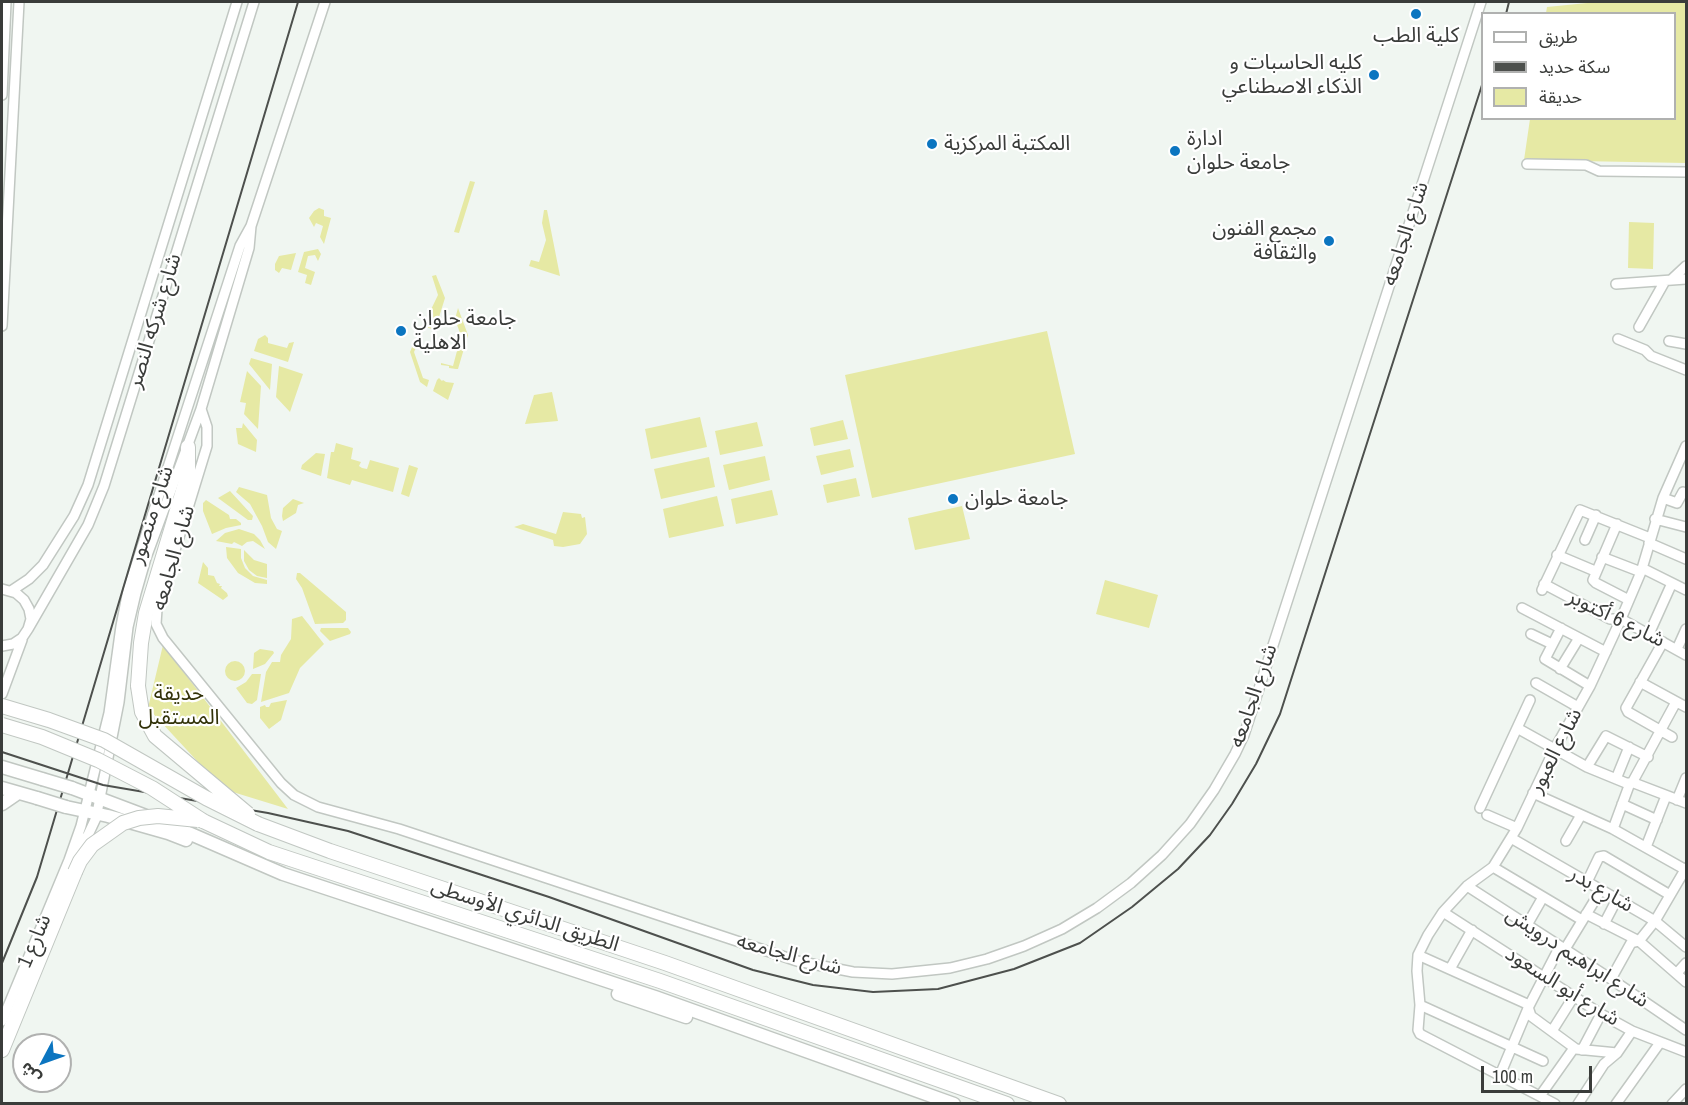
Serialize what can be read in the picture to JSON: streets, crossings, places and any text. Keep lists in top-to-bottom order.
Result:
{
  "streets": {
    "highway": ["الطريق الدائري الأوسطى"],
    "street": [
      "شارع الجامعه",
      "شارع شركه النصر",
      "شارع منصور",
      "شارع 6 أكتوبر",
      "شارع العبور",
      "شارع بدر",
      "شارع 1",
      "شارع ابراهيم درويش",
      "شارع أبو السعود"
    ]
  },
  "crossings": [
    ["شارع الجامعه", "شارع منصور"],
    ["شارع منصور", "شارع 1"],
    ["شارع 6 أكتوبر", "شارع العبور"],
    ["شارع العبور", "شارع بدر"],
    ["شارع العبور", "شارع ابراهيم درويش"],
    ["شارع العبور", "شارع أبو السعود"]
  ],
  "parks": ["حديقة المستقبل"],
  "places": [
    "كلية الطب",
    "كليه الحاسبات و الذكاء الاصطناعي",
    "المكتبة المركزية",
    "ادارة جامعة حلوان",
    "مجمع الفنون والثقافة",
    "جامعة حلوان الاهلية",
    "جامعة حلوان"
  ],
  "legend": ["طريق", "سكة حديد", "حديقة"],
  "scale_bar": "100 m",
  "north": "bottom left"
}
